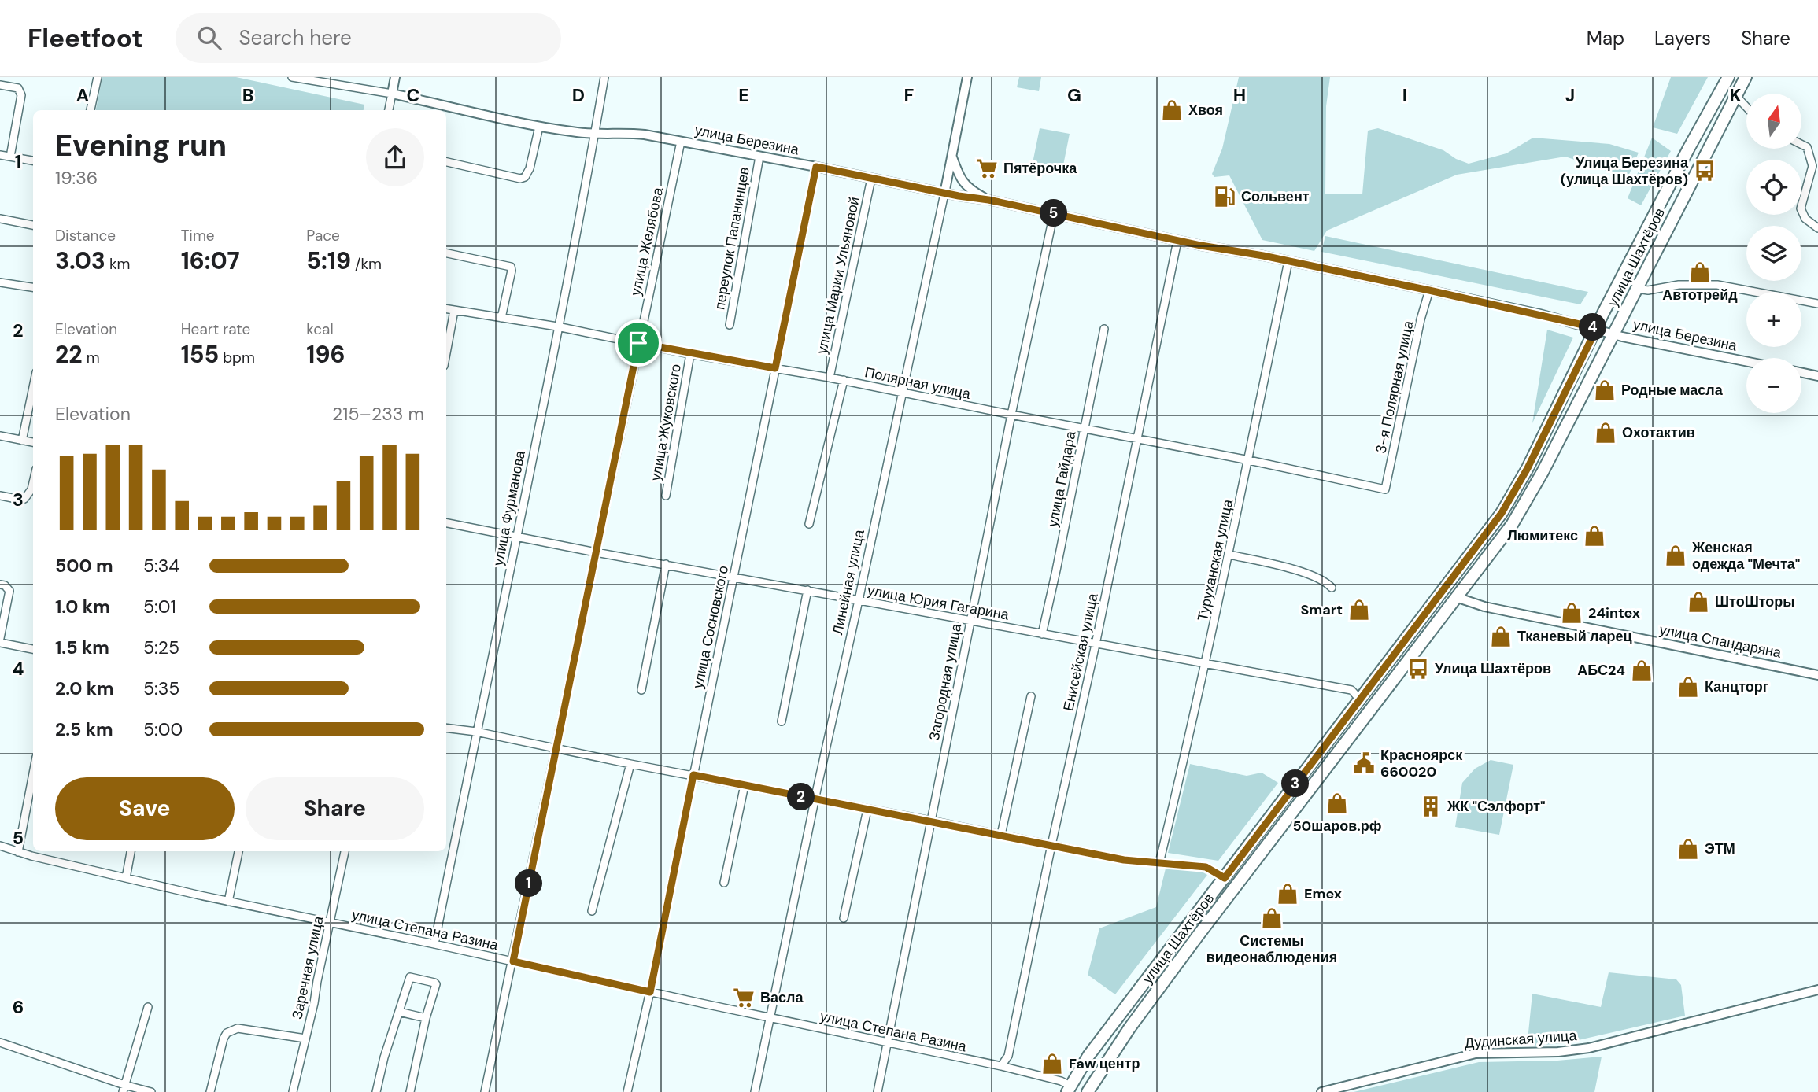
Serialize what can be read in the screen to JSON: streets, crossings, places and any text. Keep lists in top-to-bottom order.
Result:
{
  "streets": {
    "main road": ["улица Шахтёров"],
    "street": [
      "улица Березина",
      "переулок Папанинцев",
      "улица Желябова",
      "улица Марии Ульяновой",
      "Полярная улица",
      "3-я Полярная улица",
      "улица Жуковского",
      "улица Гайдара",
      "улица Фурманова",
      "Туруханская улица",
      "Линейная улица",
      "улица Юрия Гагарина",
      "улица Сосновского",
      "улица Спандаряна",
      "Енисейская улица",
      "Загородная улица",
      "улица Степана Разина",
      "Заречная улица",
      "Дудинская улица"
    ]
  },
  "crossings": [
    ["улица Березина", "переулок Папанинцев"],
    ["улица Березина", "улица Желябова"],
    ["улица Березина", "улица Шахтёров"],
    ["улица Березина", "улица Марии Ульяновой"],
    ["улица Березина", "3-я Полярная улица"],
    ["улица Березина", "улица Фурманова"],
    ["улица Березина", "Туруханская улица"],
    ["улица Березина", "Линейная улица"],
    ["улица Березина", "улица Сосновского"],
    ["улица Березина", "Енисейская улица"],
    ["улица Березина", "Загородная улица"],
    ["улица Желябова", "Полярная улица"],
    ["улица Желябова", "улица Юрия Гагарина"],
    ["улица Желябова", "улица Степана Разина"],
    ["улица Шахтёров", "улица Юрия Гагарина"],
    ["улица Шахтёров", "улица Спандаряна"],
    ["улица Шахтёров", "улица Степана Разина"],
    ["улица Марии Ульяновой", "Полярная улица"],
    ["Полярная улица", "3-я Полярная улица"],
    ["Полярная улица", "улица Жуковского"],
    ["Полярная улица", "улица Гайдара"],
    ["Полярная улица", "улица Фурманова"],
    ["Полярная улица", "Туруханская улица"],
    ["Полярная улица", "Линейная улица"],
    ["Полярная улица", "улица Сосновского"],
    ["Полярная улица", "Енисейская улица"],
    ["Полярная улица", "Загородная улица"],
    ["улица Гайдара", "улица Юрия Гагарина"],
    ["улица Фурманова", "улица Юрия Гагарина"],
    ["улица Фурманова", "улица Степана Разина"],
    ["Туруханская улица", "улица Юрия Гагарина"],
    ["Линейная улица", "улица Юрия Гагарина"],
    ["Линейная улица", "улица Степана Разина"],
    ["улица Юрия Гагарина", "улица Сосновского"],
    ["улица Юрия Гагарина", "Енисейская улица"],
    ["улица Юрия Гагарина", "Загородная улица"],
    ["улица Сосновского", "улица Степана Разина"],
    ["Енисейская улица", "улица Степана Разина"],
    ["Загородная улица", "улица Степана Разина"],
    ["улица Степана Разина", "Заречная улица"]
  ],
  "places": {
    "shop": [
      "Хвоя",
      "Автотрейд",
      "Родные масла",
      "Охотактив",
      "Люмитекс",
      "Женская одежда \"Мечта\"",
      "ШтоШторы",
      "Smart",
      "24intex",
      "Тканевый ларец",
      "АБС24",
      "Канцторг",
      "50шаров.рф",
      "ЭТМ",
      "Emex",
      "Системы видеонаблюдения",
      "Faw центр"
    ],
    "supermarket": ["Пятёрочка", "Васла"],
    "bus stop": ["Улица Березина (улица Шахтёров)", "Улица Шахтёров"],
    "fuel station": ["Сольвент"],
    "public building": ["Красноярск 660020"],
    "building": ["ЖК \"Сэлфорт\""]
  },
  "north": "top",
  "page": {
    "header": "Fleetfoot",
    "search": "Search here",
    "nav": ["Map", "Layers", "Share"],
    "map_buttons": ["+", "−"],
    "heading": ["Evening run", "19:36"],
    "pins": [
      "5",
      "4",
      "3",
      "2",
      "1"
    ],
    "stats": [
      ["Distance", "3.03 km"],
      ["Time", "16:07"],
      ["Pace", "5:19 /km"],
      ["Elevation", "22 m"],
      ["Heart rate", "155 bpm"],
      ["kcal", "196"]
    ],
    "chart": ["Elevation", "215–233 m"],
    "list": [
      {
        "name": "500 m",
        "note": "5:34"
      },
      {
        "name": "1.0 km",
        "note": "5:01"
      },
      {
        "name": "1.5 km",
        "note": "5:25"
      },
      {
        "name": "2.0 km",
        "note": "5:35"
      },
      {
        "name": "2.5 km",
        "note": "5:00"
      }
    ],
    "buttons": ["Save", "Share"]
  },
  "grid": {
    "columns": [
      "A",
      "B",
      "C",
      "D",
      "E",
      "F",
      "G",
      "H",
      "I",
      "J",
      "K"
    ],
    "rows": [
      "1",
      "2",
      "3",
      "4",
      "5",
      "6"
    ]
  }
}
